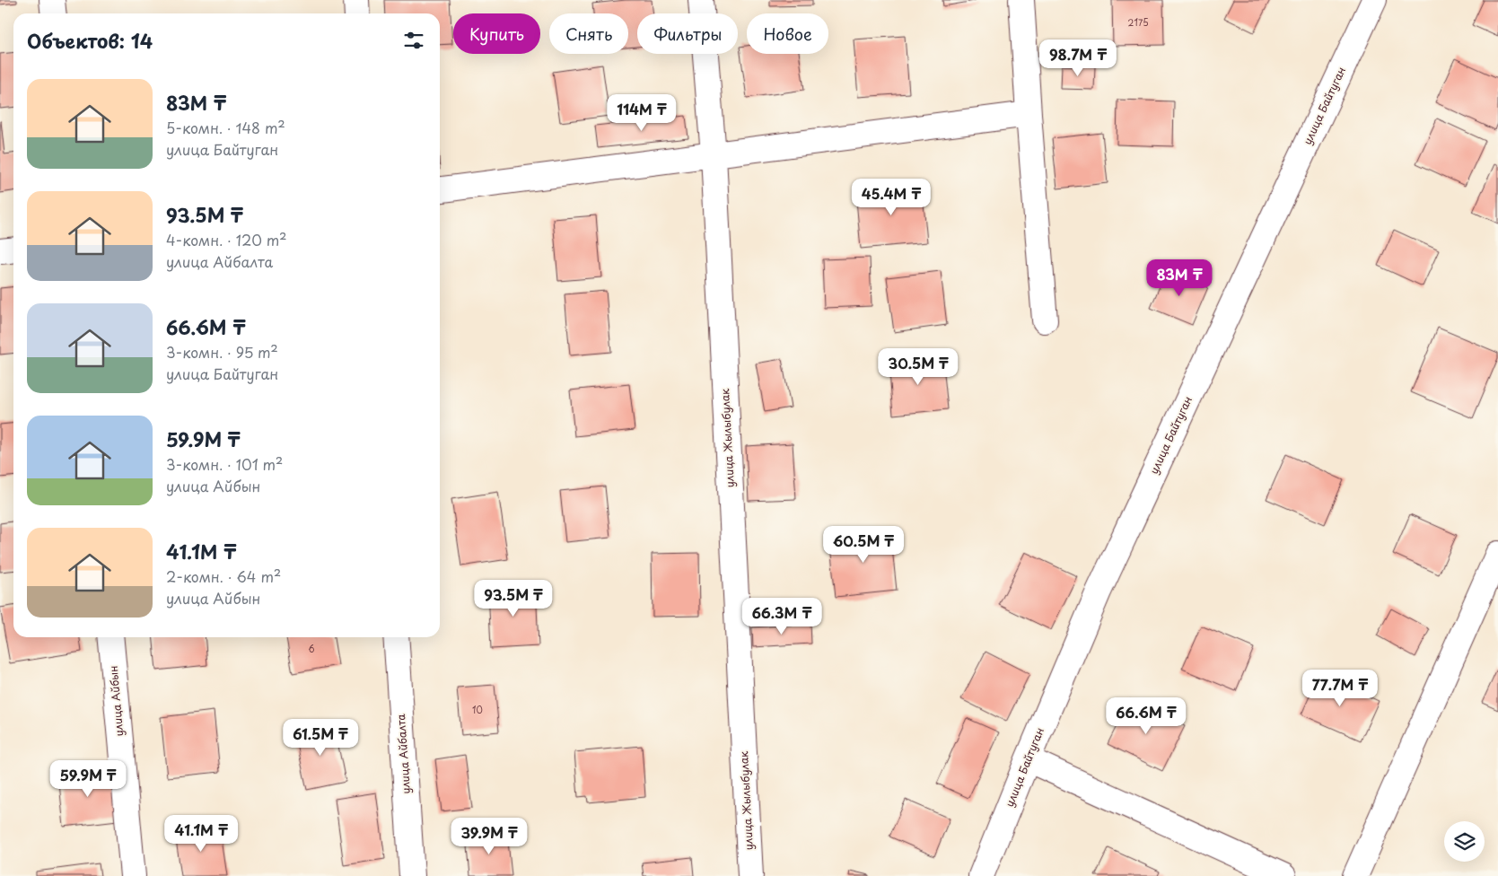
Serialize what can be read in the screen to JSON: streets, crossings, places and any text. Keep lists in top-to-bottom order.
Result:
{
  "streets": {
    "street": [
      "улица Байтуган",
      "улица Жылыбулак",
      "улица Айбын",
      "улица Айбалта"
    ]
  },
  "house_numbers": ["2175", "6", "10"],
  "page": {
    "chip": [
      "Купить",
      "Снять",
      "Фильтры",
      "Новое"
    ],
    "heading": "Объектов: 14",
    "price": [
      "98.7M ₸",
      "114M ₸",
      "45.4M ₸",
      "83M ₸",
      "30.5M ₸",
      "60.5M ₸",
      "93.5M ₸",
      "66.3M ₸",
      "77.7M ₸",
      "66.6M ₸",
      "61.5M ₸",
      "59.9M ₸",
      "41.1M ₸",
      "39.9M ₸"
    ],
    "list": [
      {
        "name": "83M ₸",
        "note": "5-комн. · 148 m² · улица Байтуган"
      },
      {
        "name": "93.5M ₸",
        "note": "4-комн. · 120 m² · улица Айбалта"
      },
      {
        "name": "66.6M ₸",
        "note": "3-комн. · 95 m² · улица Байтуган"
      },
      {
        "name": "59.9M ₸",
        "note": "3-комн. · 101 m² · улица Айбын"
      },
      {
        "name": "41.1M ₸",
        "note": "2-комн. · 64 m² · улица Айбын"
      }
    ]
  }
}
